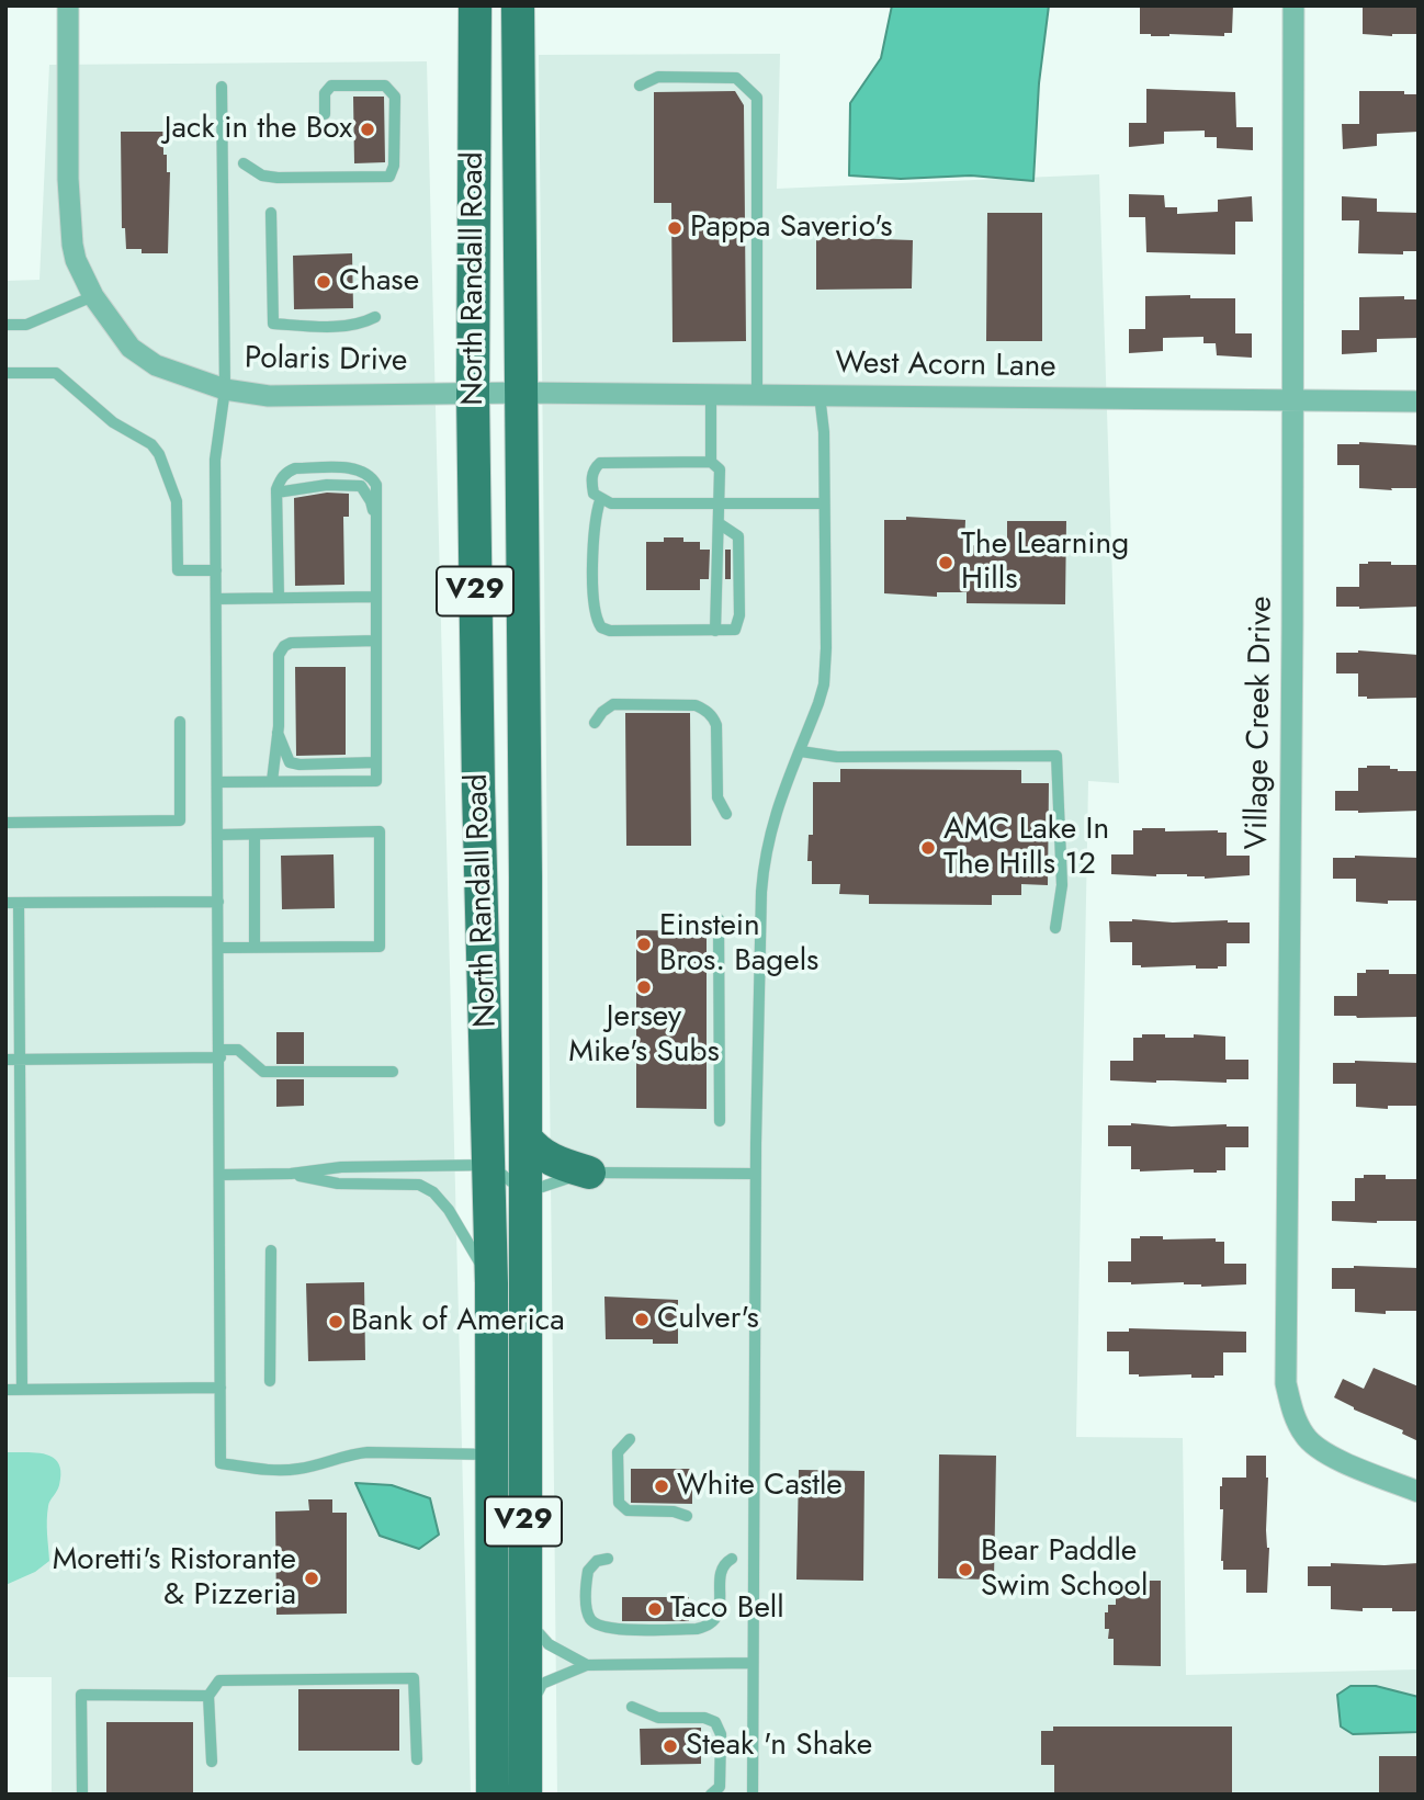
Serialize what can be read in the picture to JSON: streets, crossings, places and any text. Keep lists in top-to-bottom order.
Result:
{
  "streets": {
    "main road": ["North Randall Road", "V29"],
    "street": ["Polaris Drive", "West Acorn Lane", "Village Creek Drive"]
  },
  "crossings": [
    ["North Randall Road", "Polaris Drive"],
    ["North Randall Road", "West Acorn Lane"],
    ["Polaris Drive", "West Acorn Lane"],
    ["West Acorn Lane", "Village Creek Drive"]
  ],
  "places": [
    "Jack in the Box",
    "Pappa Saverio's",
    "Chase",
    "The Learning Hills",
    "AMC Lake In The Hills 12",
    "Einstein Bros. Bagels",
    "Jersey Mike's Subs",
    "Culver's",
    "Bank of America",
    "White Castle",
    "Bear Paddle Swim School",
    "Moretti's Ristorante & Pizzeria",
    "Taco Bell",
    "Steak 'n Shake"
  ]
}
